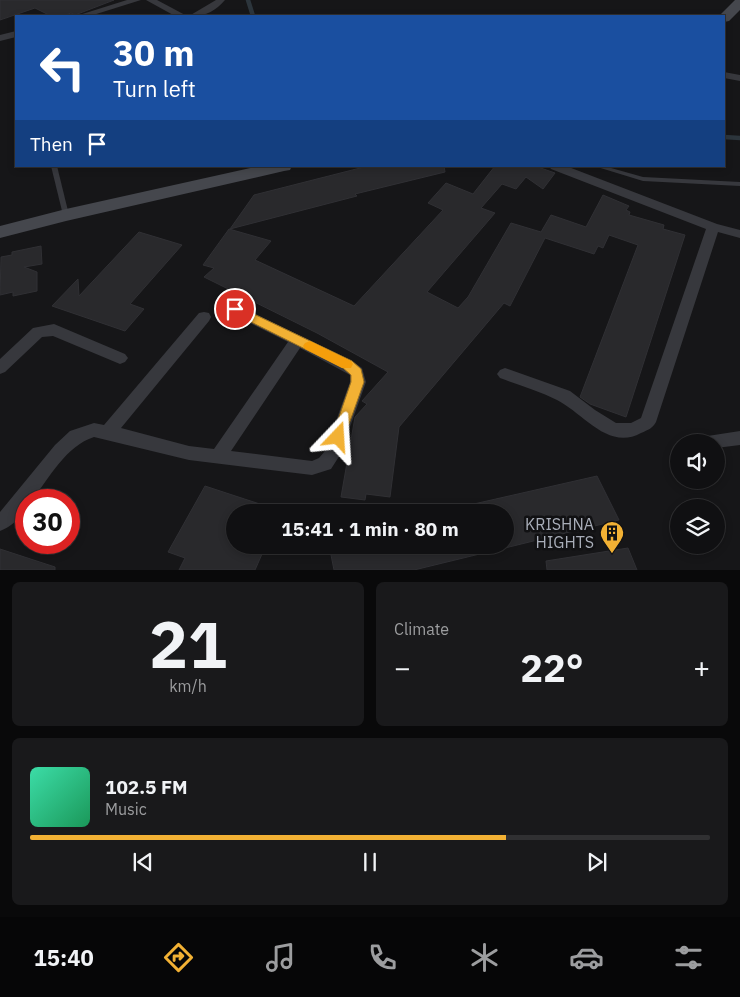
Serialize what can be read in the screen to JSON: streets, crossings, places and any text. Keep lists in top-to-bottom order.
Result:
{
  "places": {
    "building": ["KRISHNA HIGHTS"]
  },
  "page": {
    "turn": ["30 m", "Turn left"],
    "then": "Then",
    "limit": "30",
    "trip": "15:41 · 1 min · 80 m",
    "tile": [
      ["21", "km/h"],
      "Climate"
    ],
    "heat": ["−", "22°", "+"],
    "song": ["102.5 FM", "Music"],
    "tabs": "15:40"
  }
}
